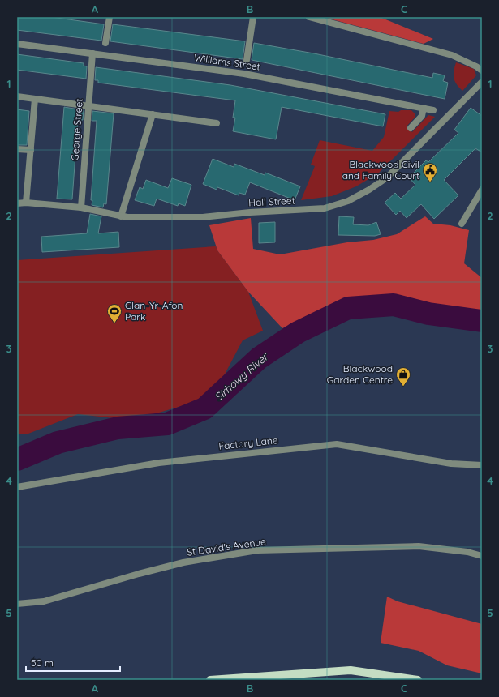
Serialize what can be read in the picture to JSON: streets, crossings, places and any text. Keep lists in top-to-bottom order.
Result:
{
  "streets": {
    "street": [
      "Williams Street",
      "George Street",
      "Hall Street",
      "Factory Lane",
      "St David's Avenue"
    ]
  },
  "crossings": [
    ["Williams Street", "George Street"],
    ["George Street", "Hall Street"]
  ],
  "water": ["Sirhowy River"],
  "places": {
    "public building": ["Blackwood Civil and Family Court"],
    "sports": ["Glan-Yr-Afon Park"],
    "shop": ["Blackwood Garden Centre"]
  },
  "scale_bar": "50 m",
  "grid": {
    "columns": ["A", "B", "C"],
    "rows": [
      "1",
      "2",
      "3",
      "4",
      "5"
    ]
  }
}
